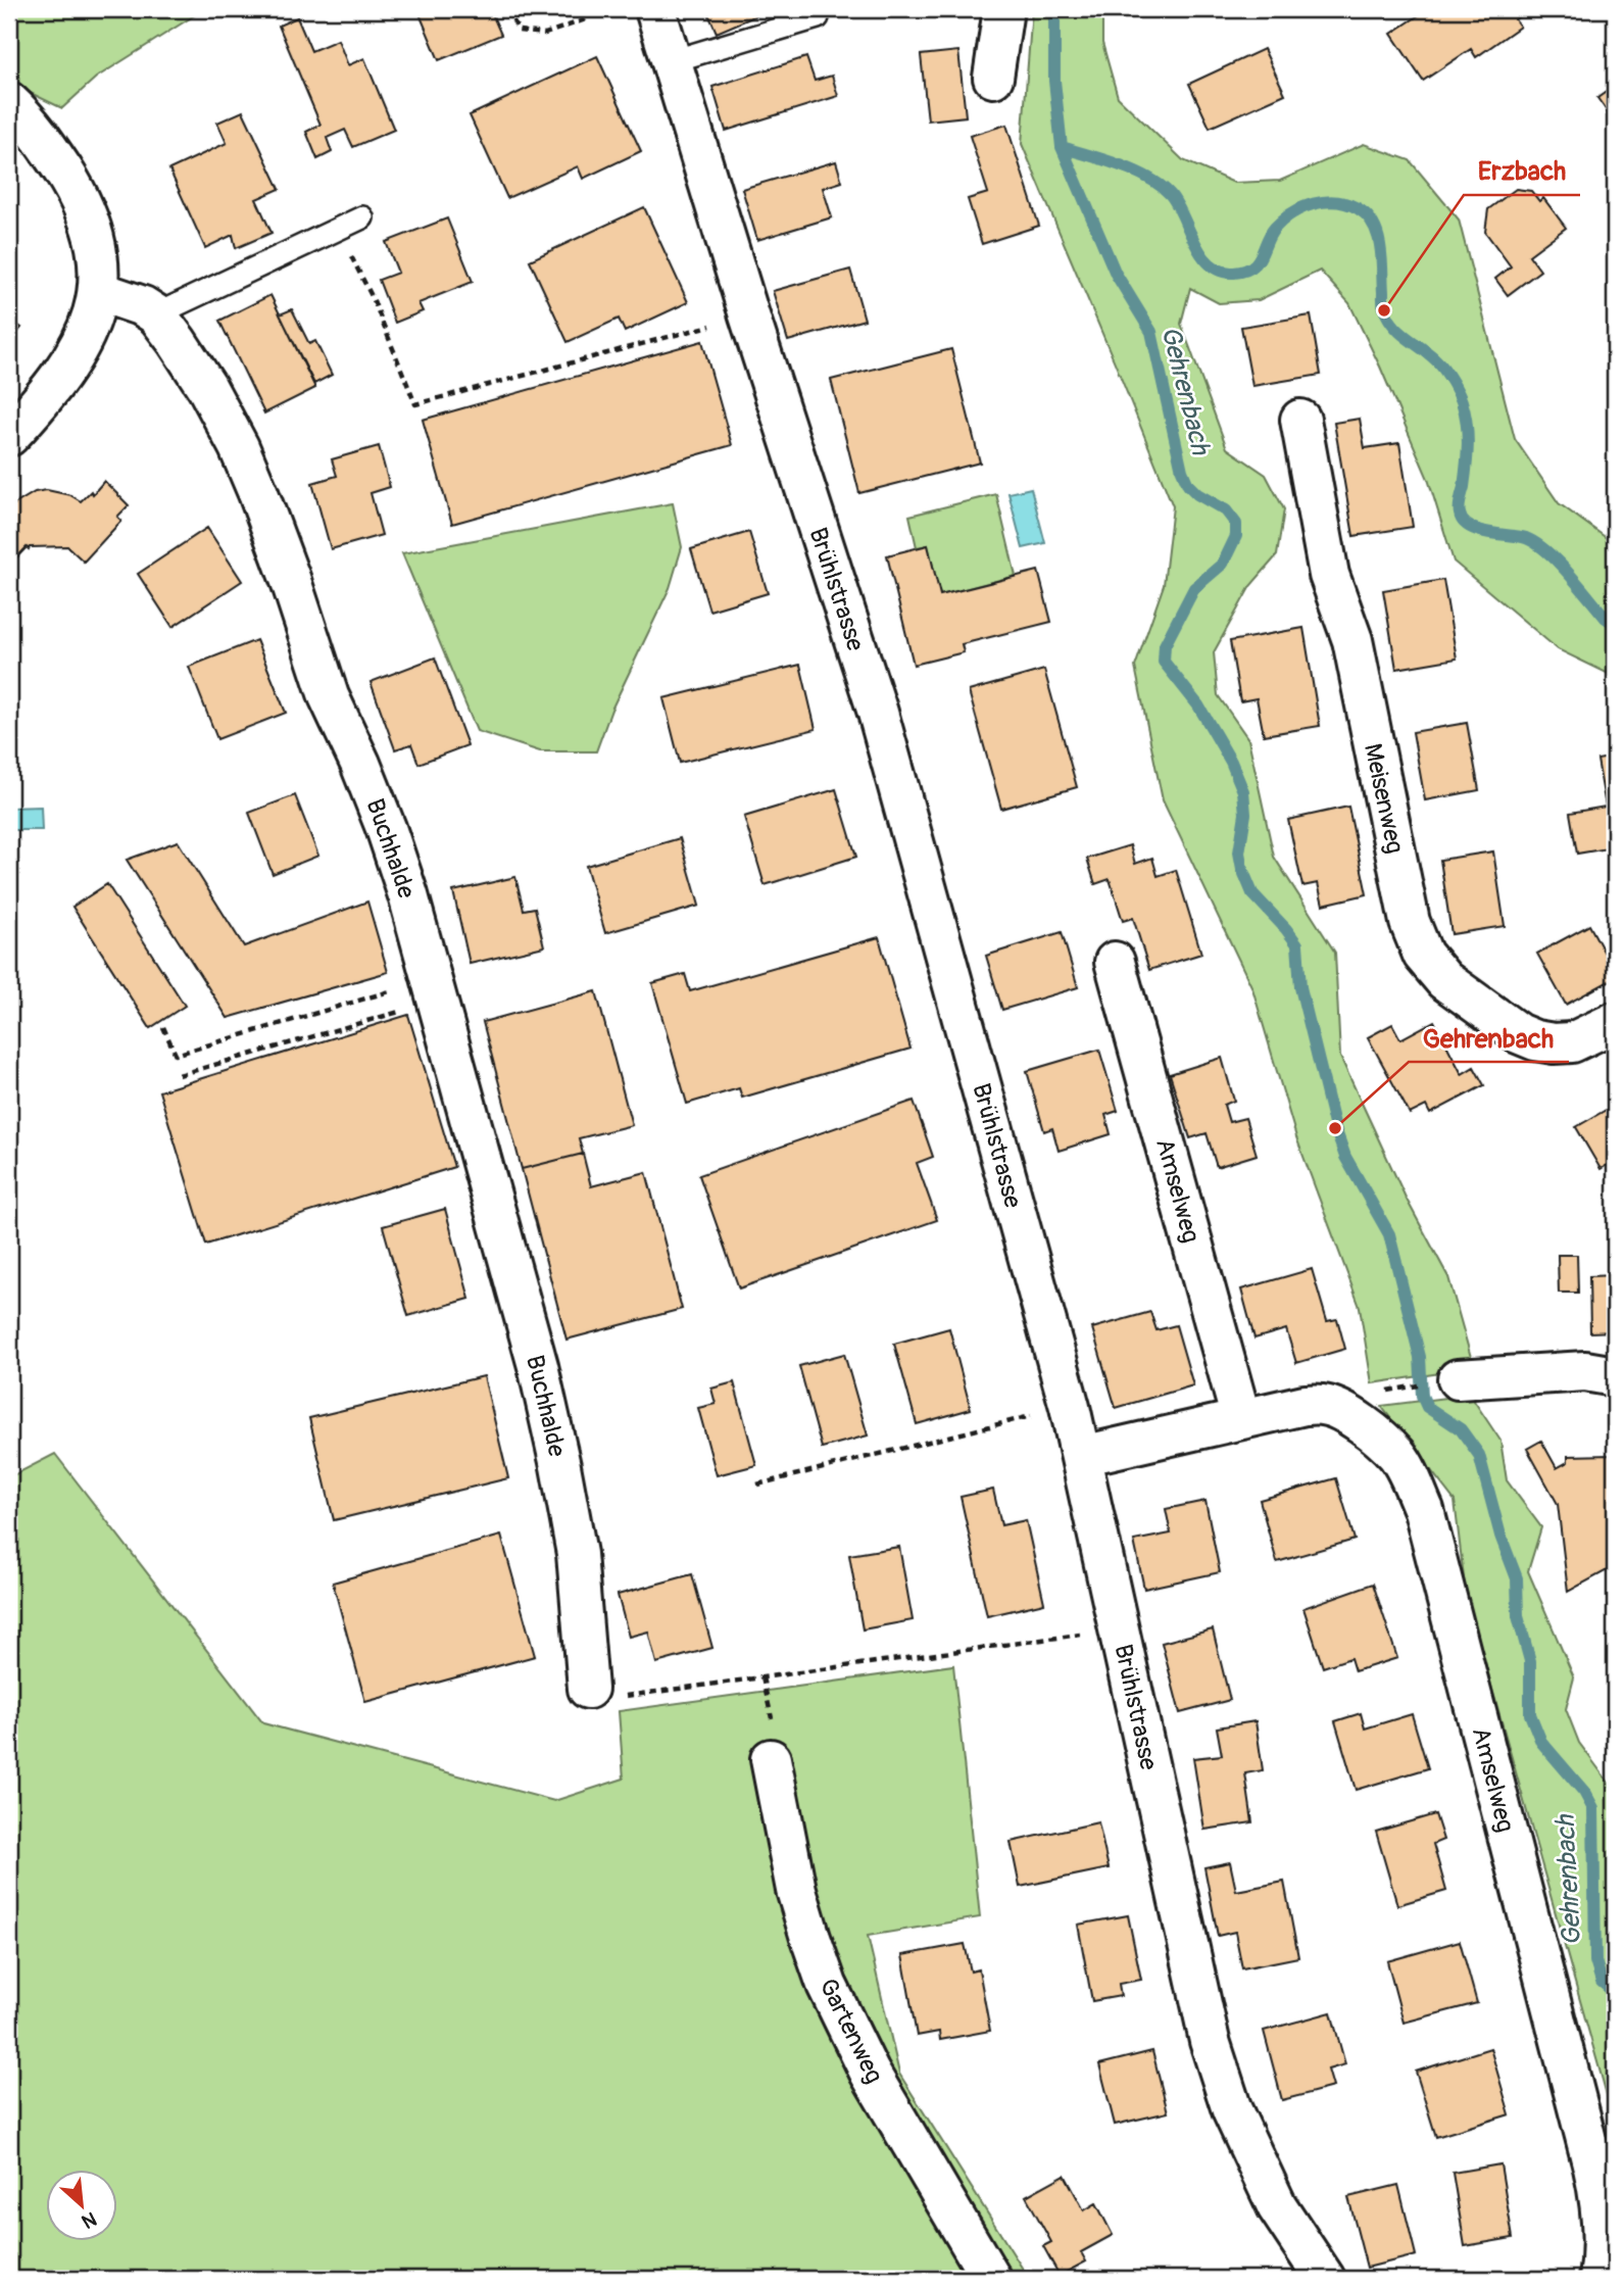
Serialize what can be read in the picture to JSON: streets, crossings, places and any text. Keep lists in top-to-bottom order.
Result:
{
  "streets": {
    "street": [
      "Brühlstrasse",
      "Meisenweg",
      "Buchhalde",
      "Amselweg",
      "Gartenweg"
    ]
  },
  "crossings": [
    ["Brühlstrasse", "Amselweg"]
  ],
  "water": ["Gehrenbach"],
  "places": ["Erzbach", "Gehrenbach"],
  "north": "bottom right"
}
